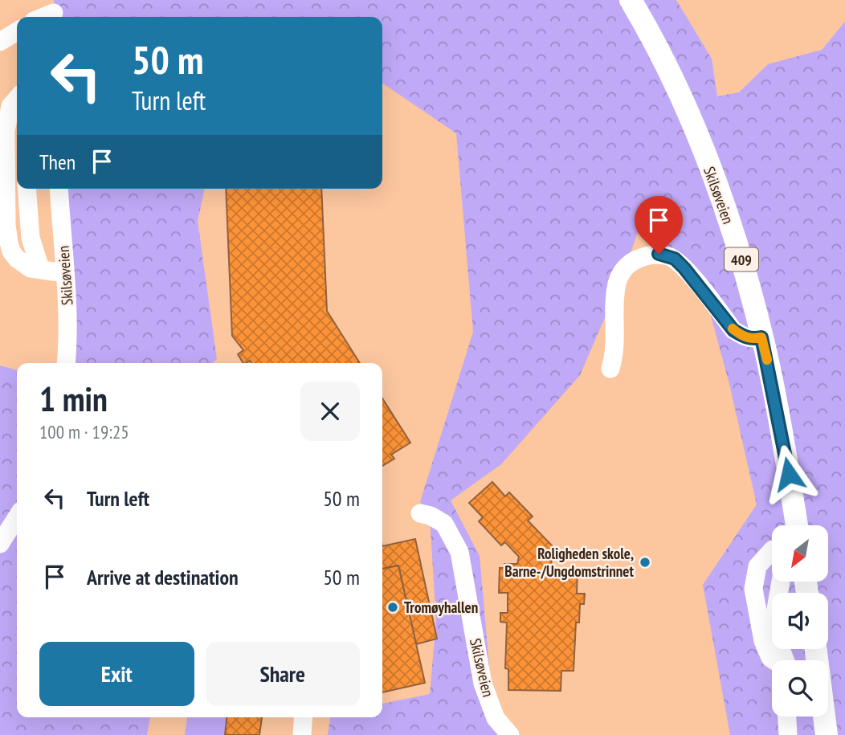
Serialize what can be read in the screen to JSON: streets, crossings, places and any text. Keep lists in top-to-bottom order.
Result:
{
  "streets": {
    "main road": ["Skilsøveien", "409"]
  },
  "places": ["Roligheden skole, Barne-/Ungdomstrinnet", "Tromøyhallen"],
  "north": "bottom left",
  "page": {
    "turn": ["50 m", "Turn left"],
    "then": "Then",
    "heading": ["1 min", "100 m · 19:25"],
    "list": [
      {
        "name": "Turn left",
        "value": "50 m"
      },
      {
        "name": "Arrive at destination",
        "value": "50 m"
      }
    ],
    "buttons": ["Exit", "Share"]
  }
}
